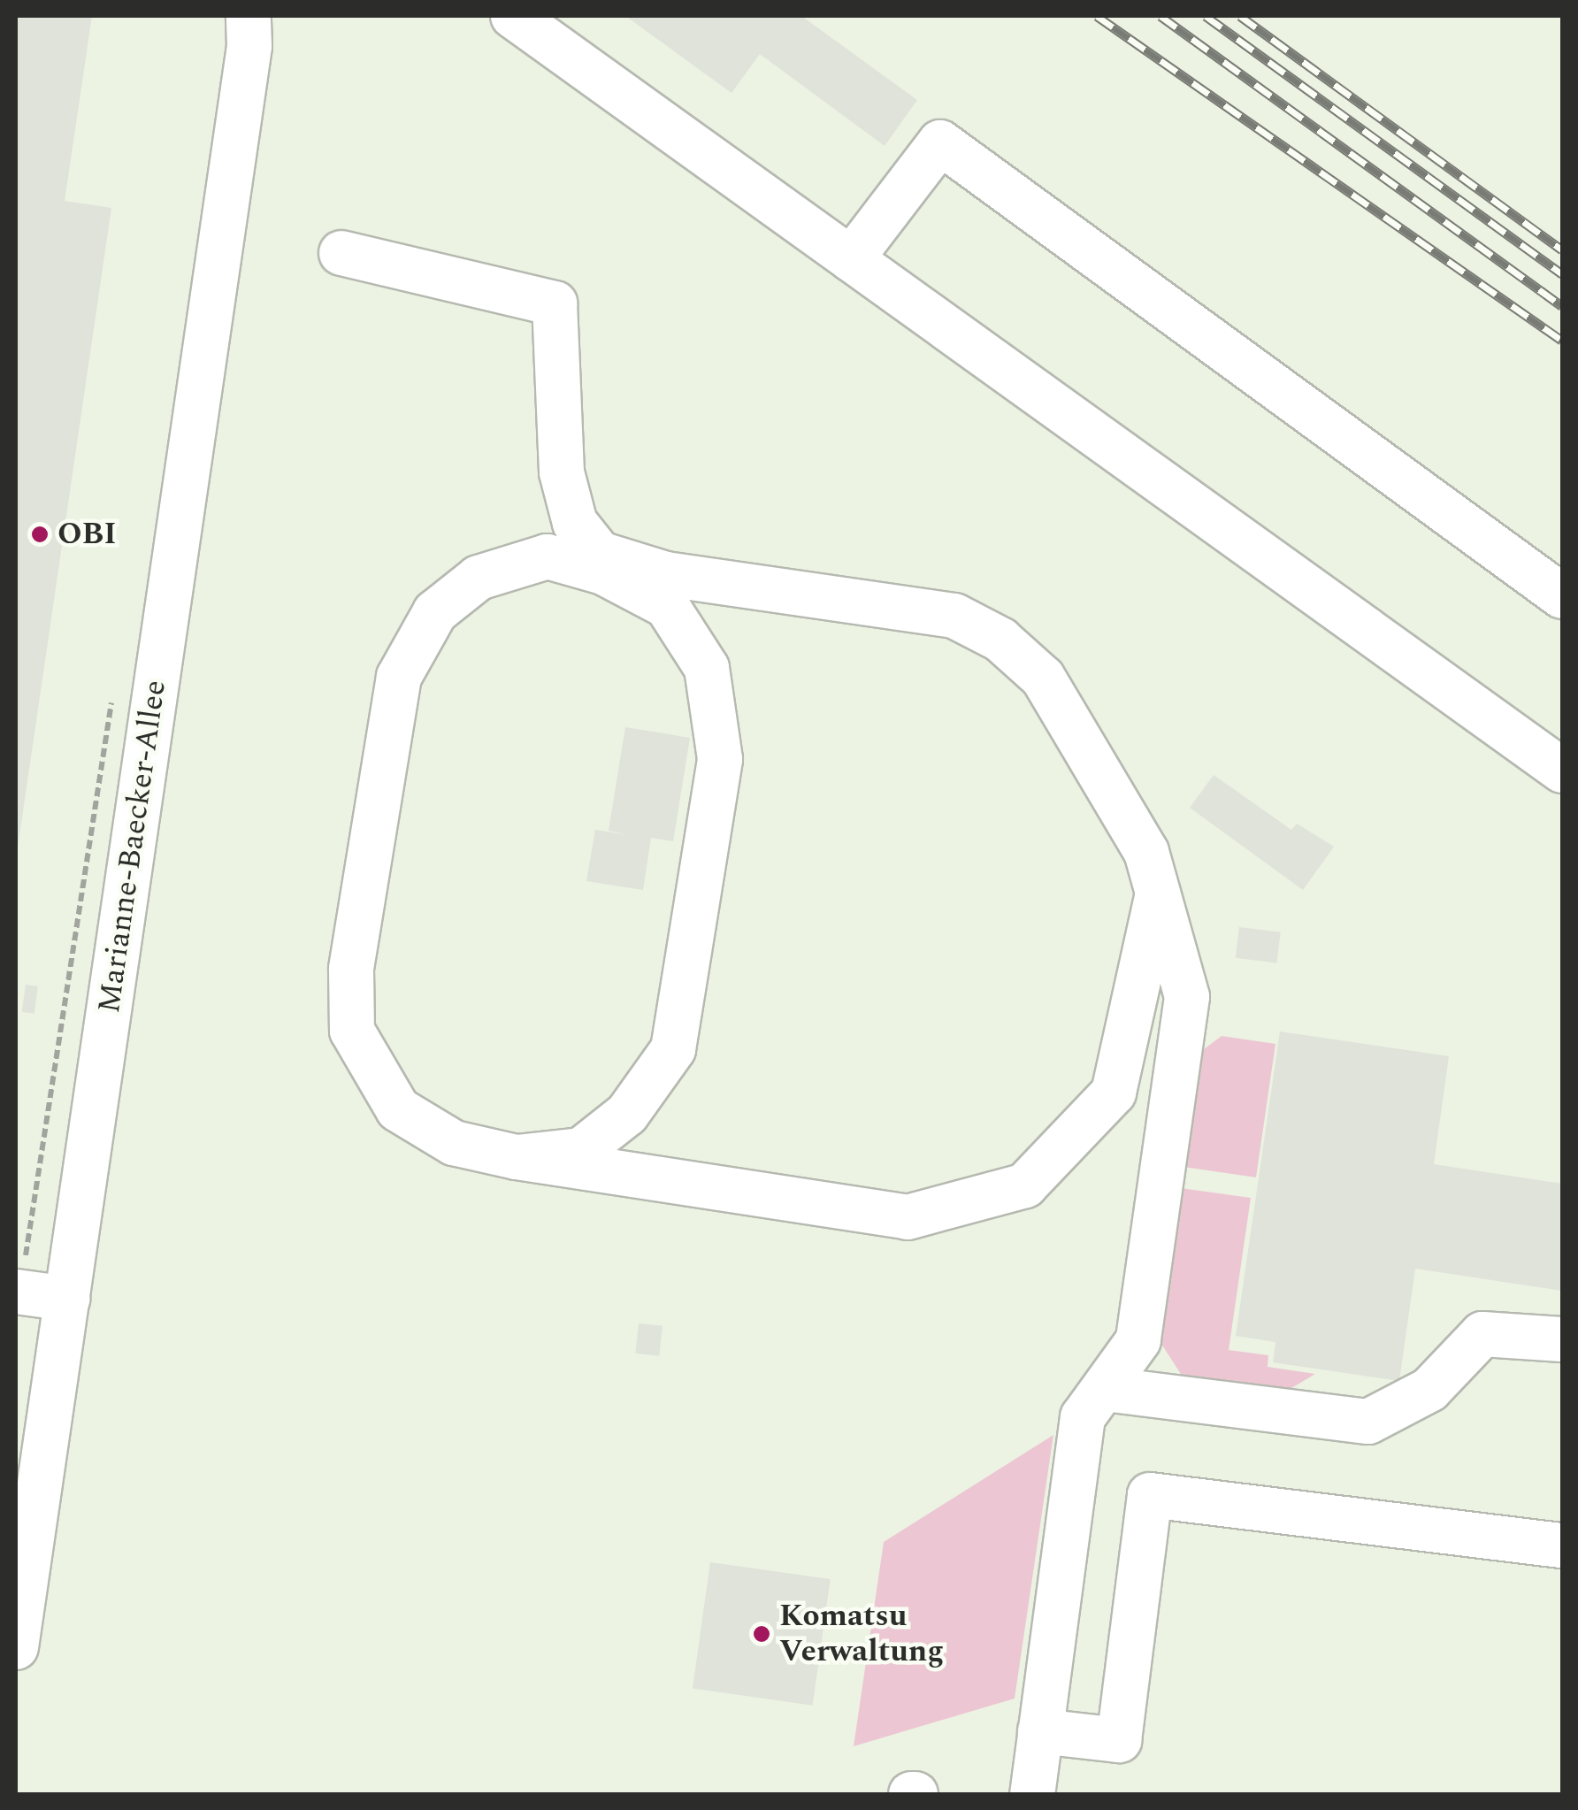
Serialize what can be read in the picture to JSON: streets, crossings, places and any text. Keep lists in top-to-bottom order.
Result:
{
  "streets": {
    "street": ["Marianne-Baecker-Allee"]
  },
  "places": ["OBI", "Komatsu Verwaltung"]
}
